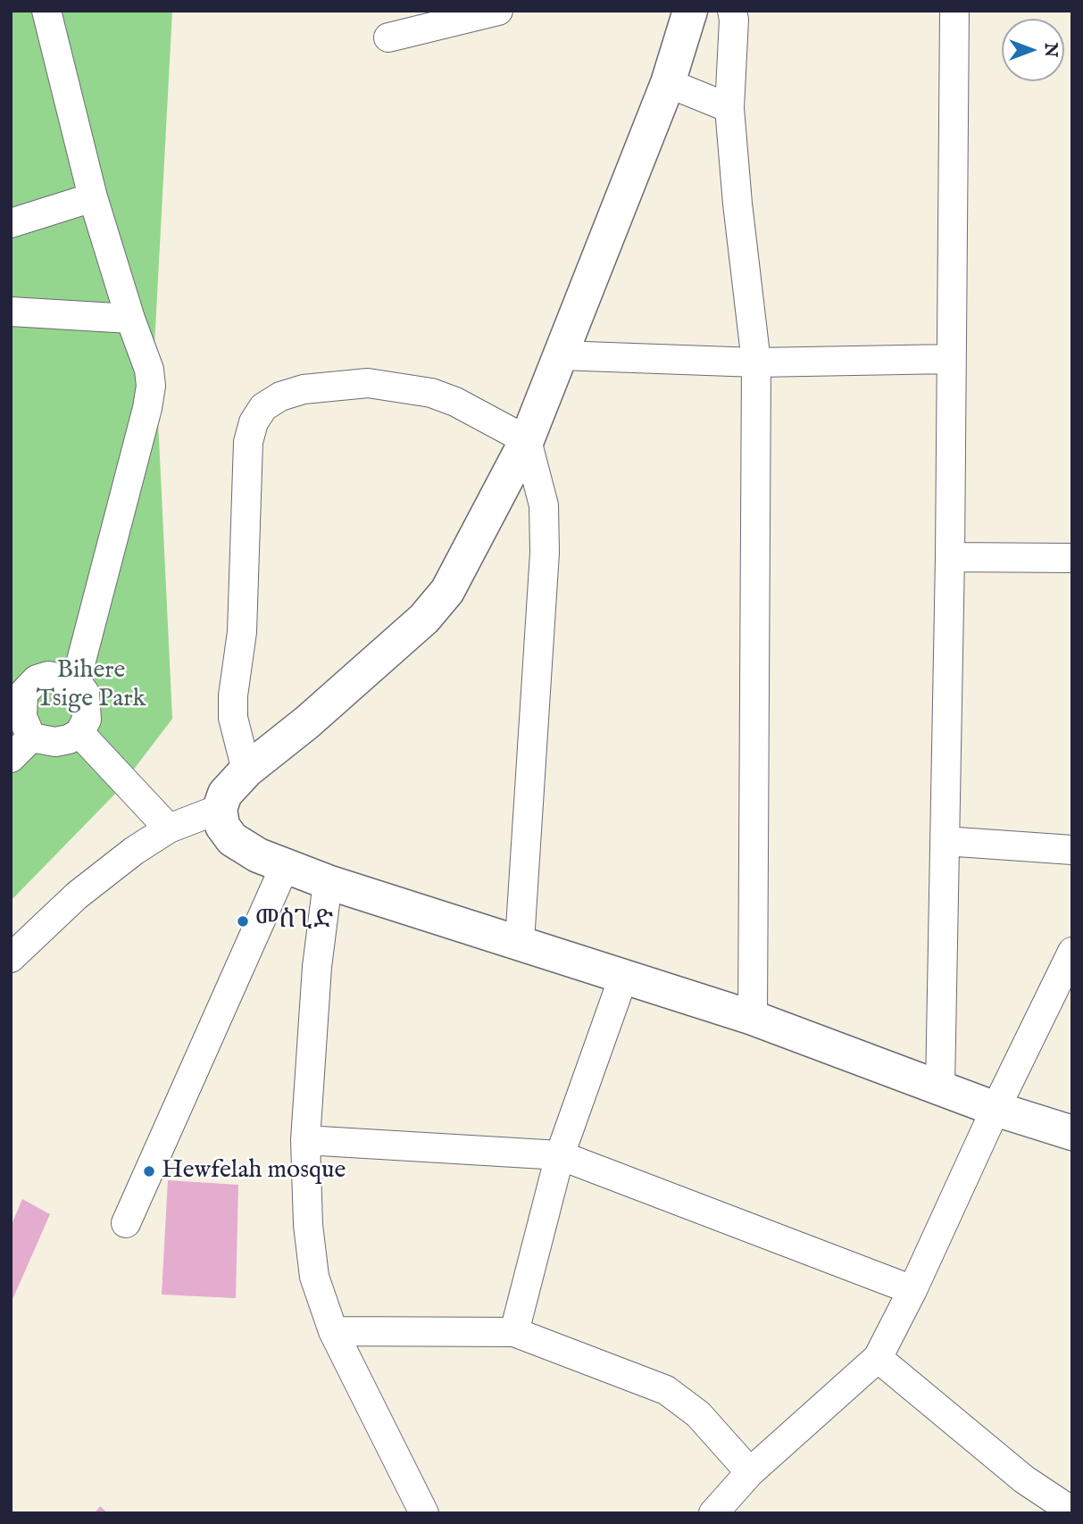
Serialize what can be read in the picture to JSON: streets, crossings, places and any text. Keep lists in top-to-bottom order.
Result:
{
  "parks": ["Bihere Tsige Park"],
  "places": ["መስጊድ", "Hewfelah mosque"],
  "north": "right"
}
